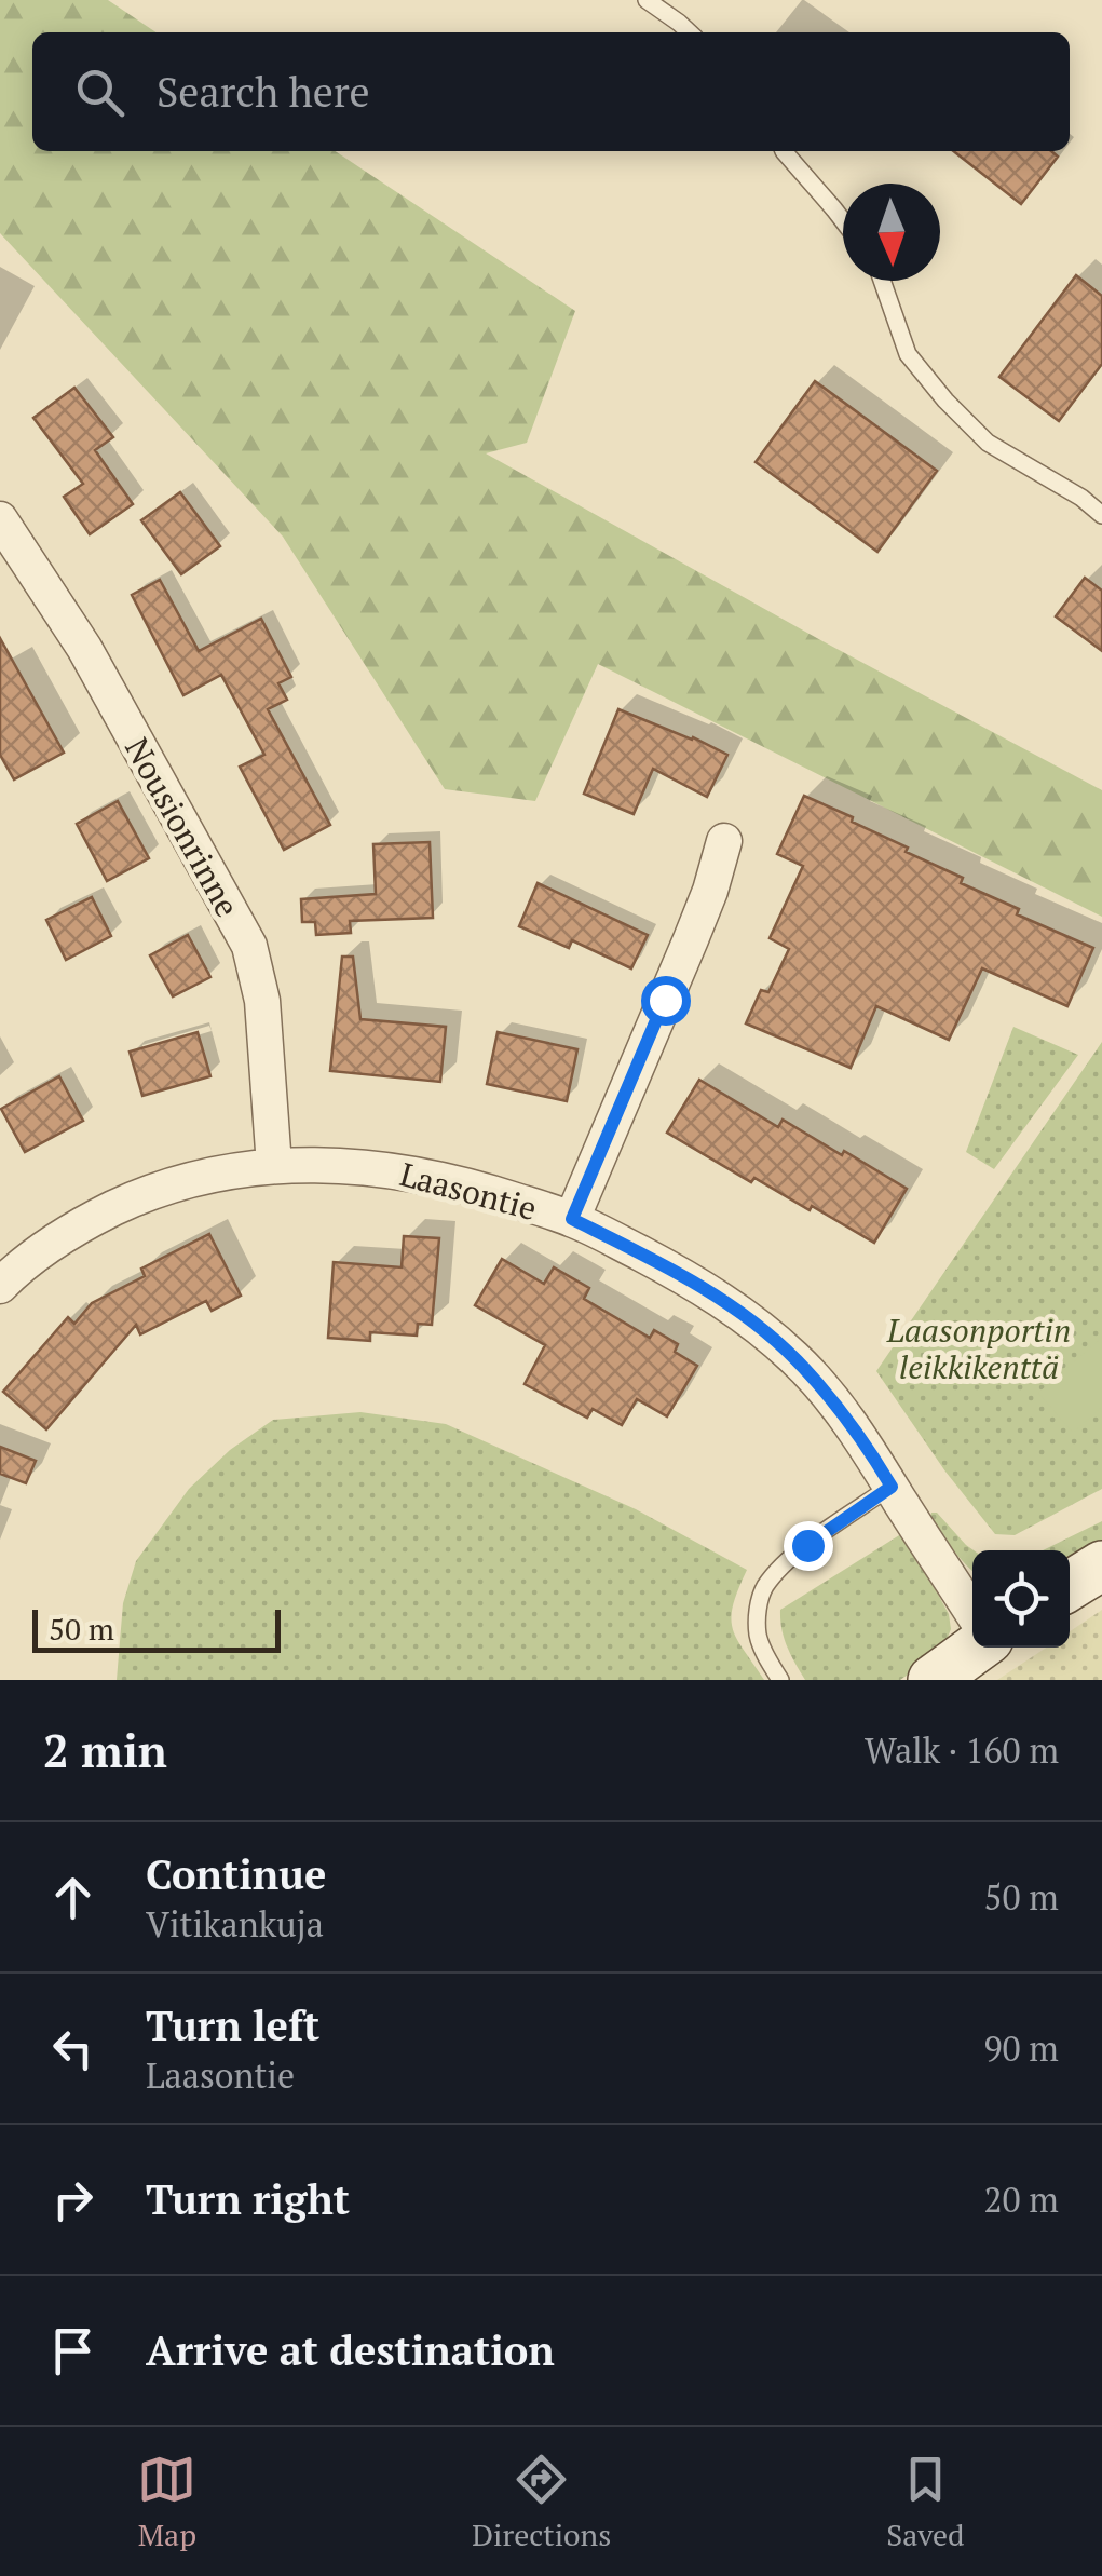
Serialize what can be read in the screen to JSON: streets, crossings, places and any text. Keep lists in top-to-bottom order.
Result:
{
  "streets": {
    "street": ["Nousionrinne", "Laasontie"]
  },
  "crossings": [
    ["Nousionrinne", "Laasontie"]
  ],
  "parks": ["Laasonportin leikkikenttä"],
  "scale_bar": "50 m",
  "north": "bottom",
  "page": {
    "search": "Search here",
    "scale": "50 m",
    "heading": ["2 min", "Walk · 160 m"],
    "list": [
      ["Continue", "Vitikankuja", "50 m"],
      ["Turn left", "Laasontie", "90 m"],
      ["Turn right", "20 m"],
      "Arrive at destination"
    ],
    "nav": ["Map", "Directions", "Saved"]
  }
}
